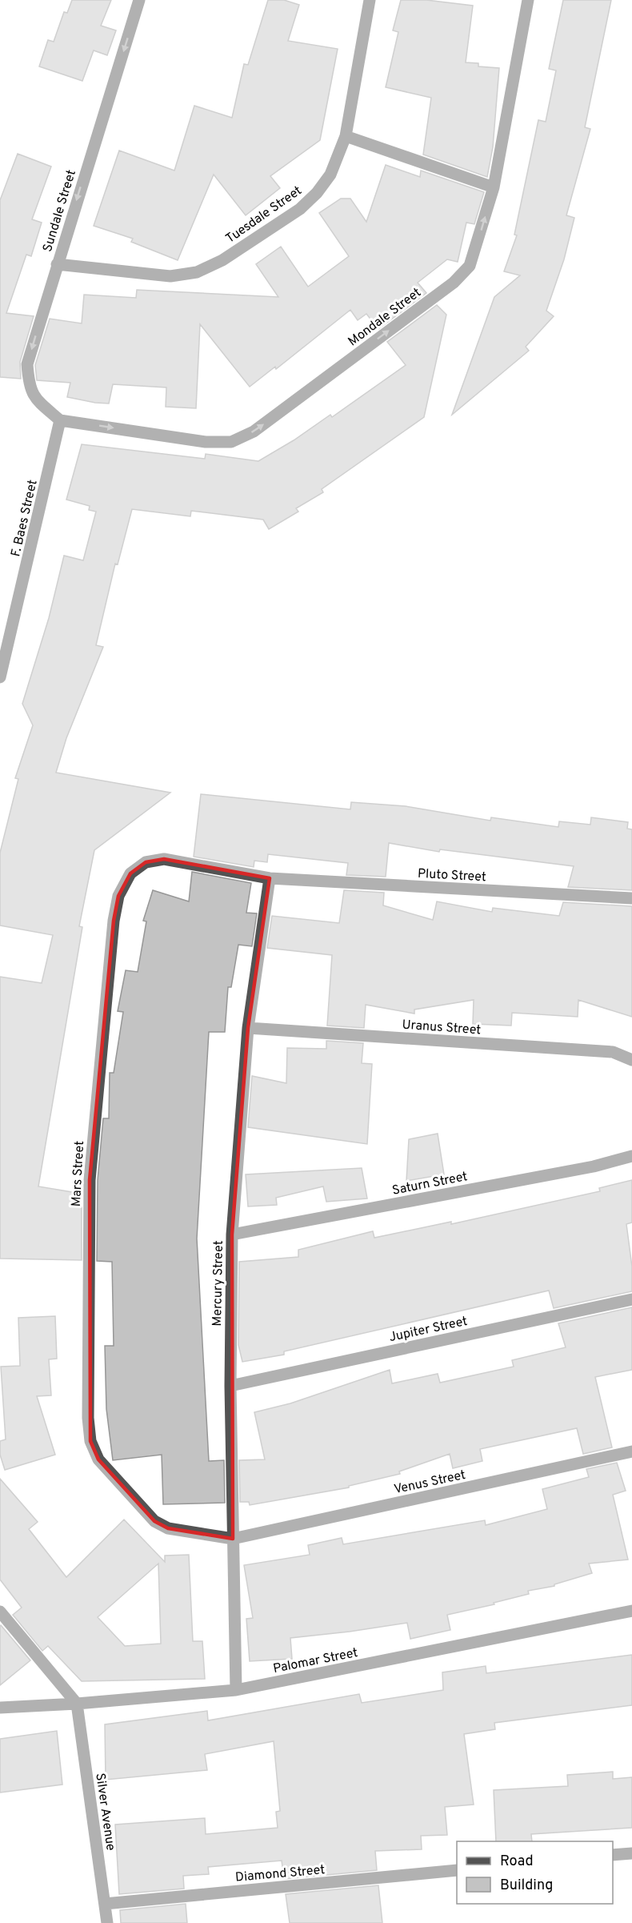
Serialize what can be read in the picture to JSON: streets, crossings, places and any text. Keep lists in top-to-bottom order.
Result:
{
  "streets": {
    "street": [
      "Sundale Street",
      "Tuesdale Street",
      "Mondale Street",
      "F. Baes Street",
      "Pluto Street",
      "Uranus Street",
      "Mars Street",
      "Saturn Street",
      "Mercury Street",
      "Jupiter Street",
      "Venus Street",
      "Palomar Street",
      "Silver Avenue",
      "Diamond Street"
    ]
  },
  "crossings": [
    ["Sundale Street", "Tuesdale Street"],
    ["Sundale Street", "Mondale Street"],
    ["Sundale Street", "F. Baes Street"],
    ["Mondale Street", "F. Baes Street"],
    ["Pluto Street", "Mars Street"],
    ["Pluto Street", "Mercury Street"],
    ["Uranus Street", "Mercury Street"],
    ["Mars Street", "Mercury Street"],
    ["Mars Street", "Venus Street"],
    ["Saturn Street", "Mercury Street"],
    ["Mercury Street", "Jupiter Street"],
    ["Mercury Street", "Venus Street"],
    ["Mercury Street", "Palomar Street"],
    ["Palomar Street", "Silver Avenue"],
    ["Silver Avenue", "Diamond Street"]
  ],
  "one_way": ["Sundale Street", "Mondale Street"],
  "legend": ["Road", "Building"]
}
